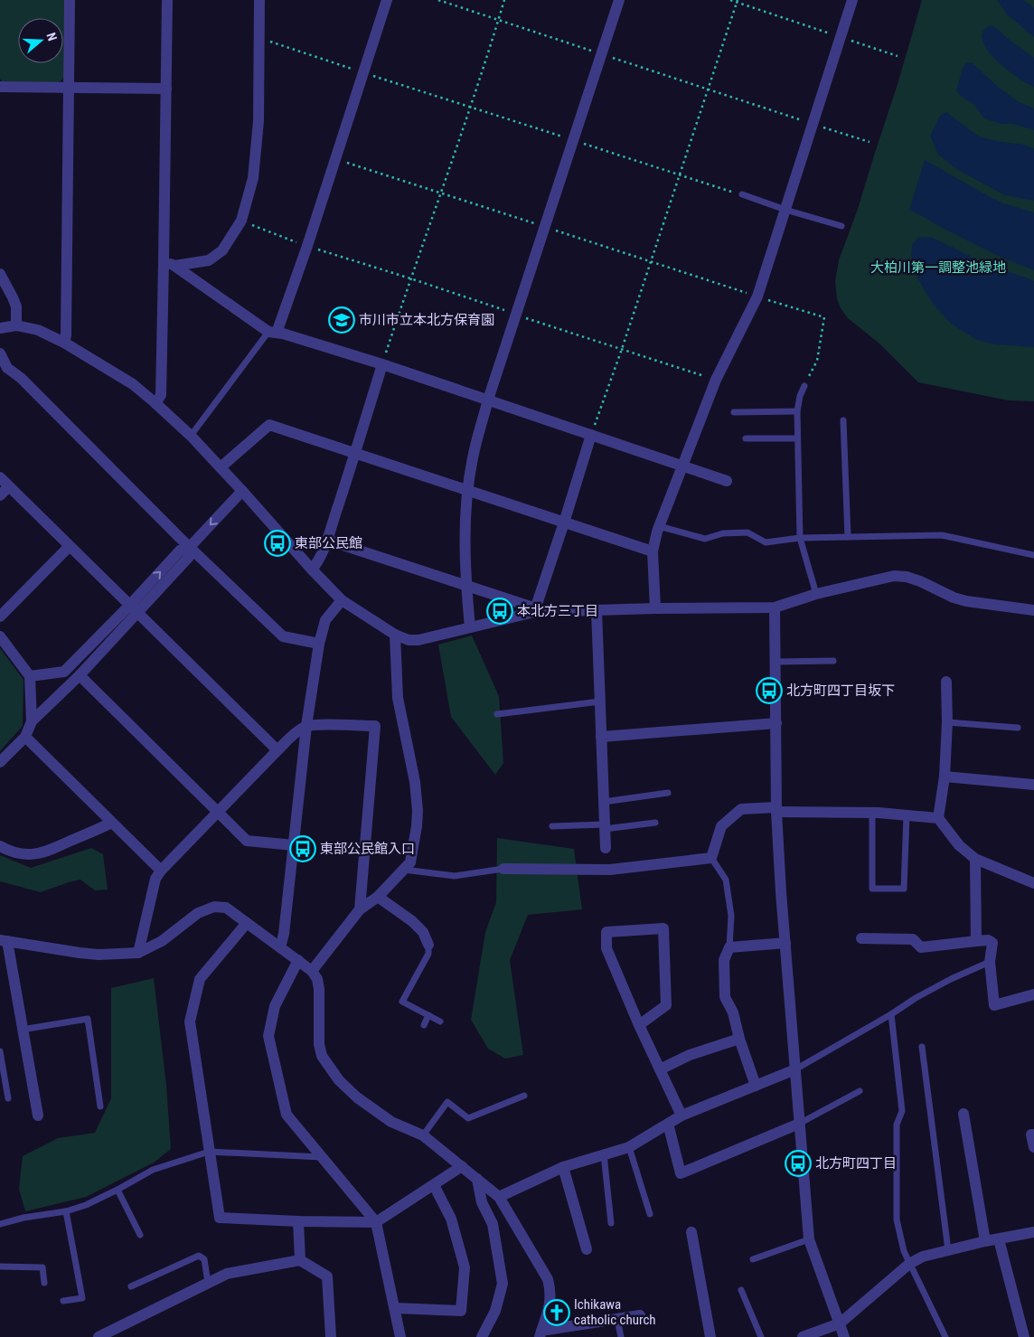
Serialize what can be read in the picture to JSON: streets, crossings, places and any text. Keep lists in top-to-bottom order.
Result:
{
  "parks": ["大柏川第一調整池緑地"],
  "places": {
    "school or university": ["市川市立本北方保育園"],
    "bus stop": [
      "東部公民館",
      "本北方三丁目",
      "北方町四丁目坂下",
      "東部公民館入口",
      "北方町四丁目"
    ],
    "church": ["Ichikawa catholic church"]
  },
  "north": "right"
}
